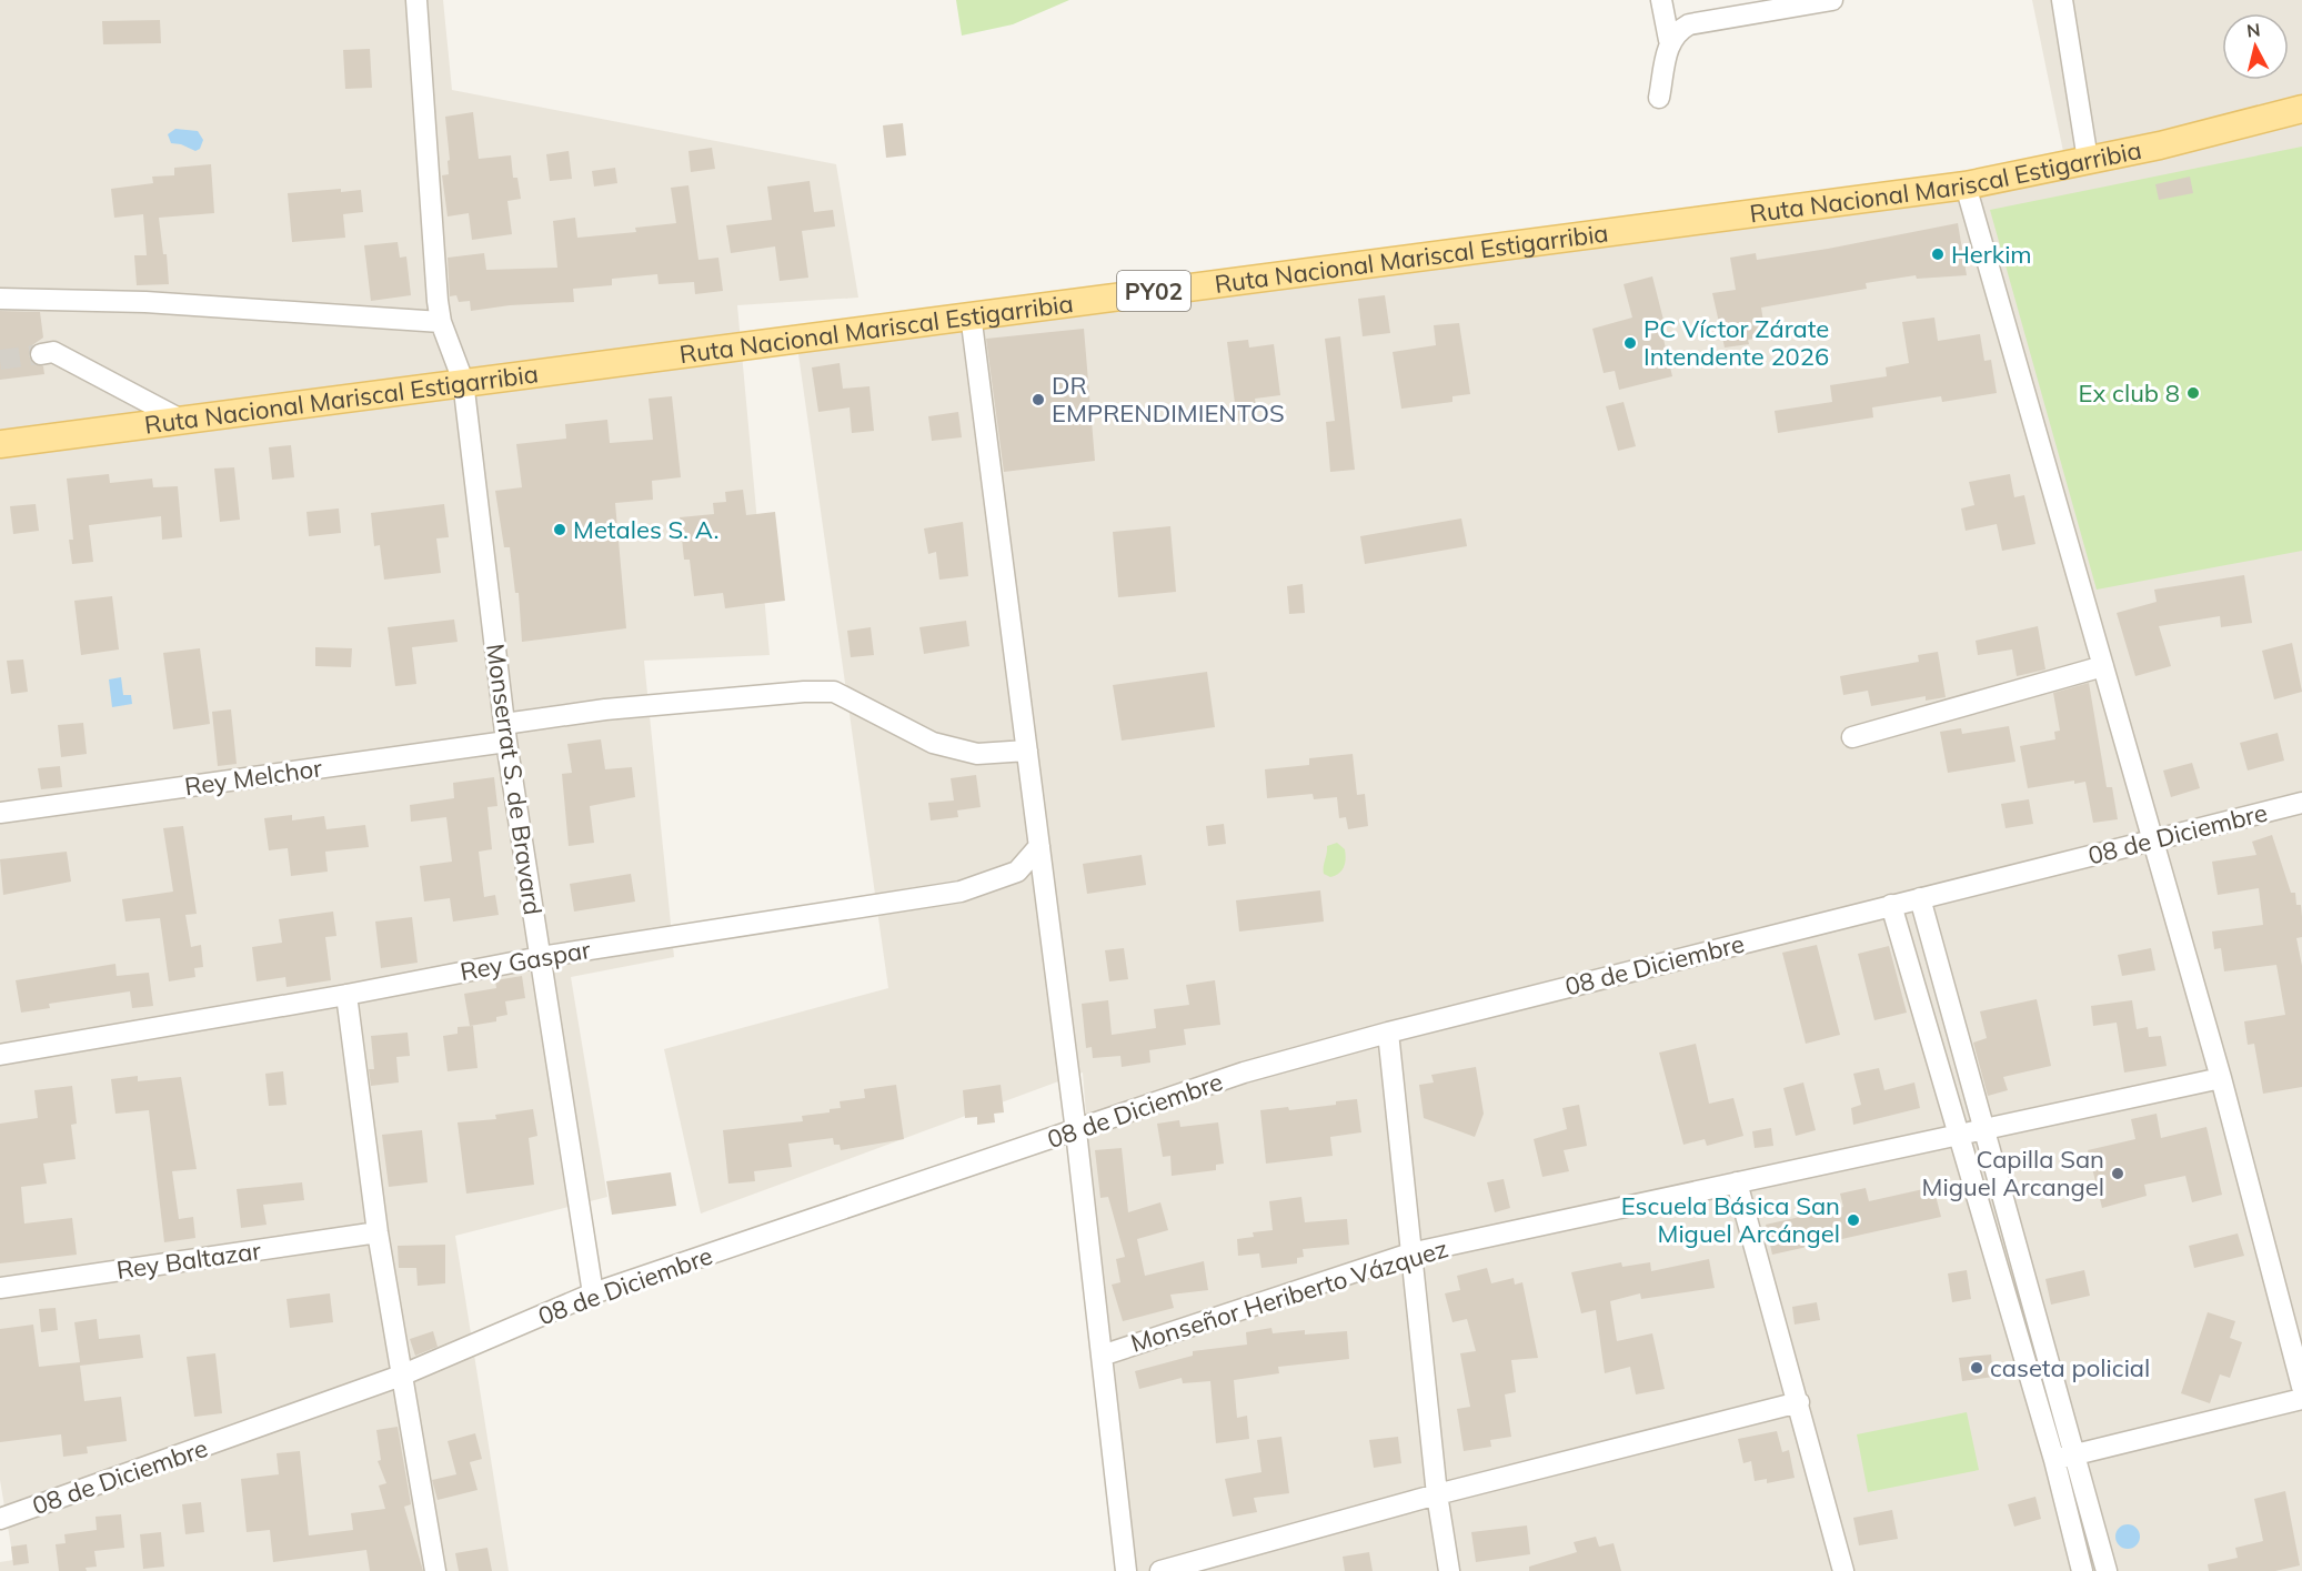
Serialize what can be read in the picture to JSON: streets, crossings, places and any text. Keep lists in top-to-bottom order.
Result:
{
  "streets": {
    "main road": ["Ruta Nacional Mariscal Estigarribia", "PY02"],
    "street": [
      "Rey Melchor",
      "Monserrat S. de Bravard",
      "08 de Diciembre",
      "Rey Gaspar",
      "Rey Baltazar",
      "Monseñor Heriberto Vázquez"
    ]
  },
  "crossings": [
    ["Ruta Nacional Mariscal Estigarribia", "Monserrat S. de Bravard"],
    ["Rey Melchor", "Monserrat S. de Bravard"],
    ["Monserrat S. de Bravard", "08 de Diciembre"],
    ["Monserrat S. de Bravard", "Rey Gaspar"]
  ],
  "places": [
    "Herkim",
    "PC Víctor Zárate Intendente 2026",
    "Ex club 8",
    "DR EMPRENDIMIENTOS",
    "Metales S. A.",
    "Capilla San Miguel Arcangel",
    "Escuela Básica San Miguel Arcángel",
    "caseta policial"
  ],
  "north": "top"
}
